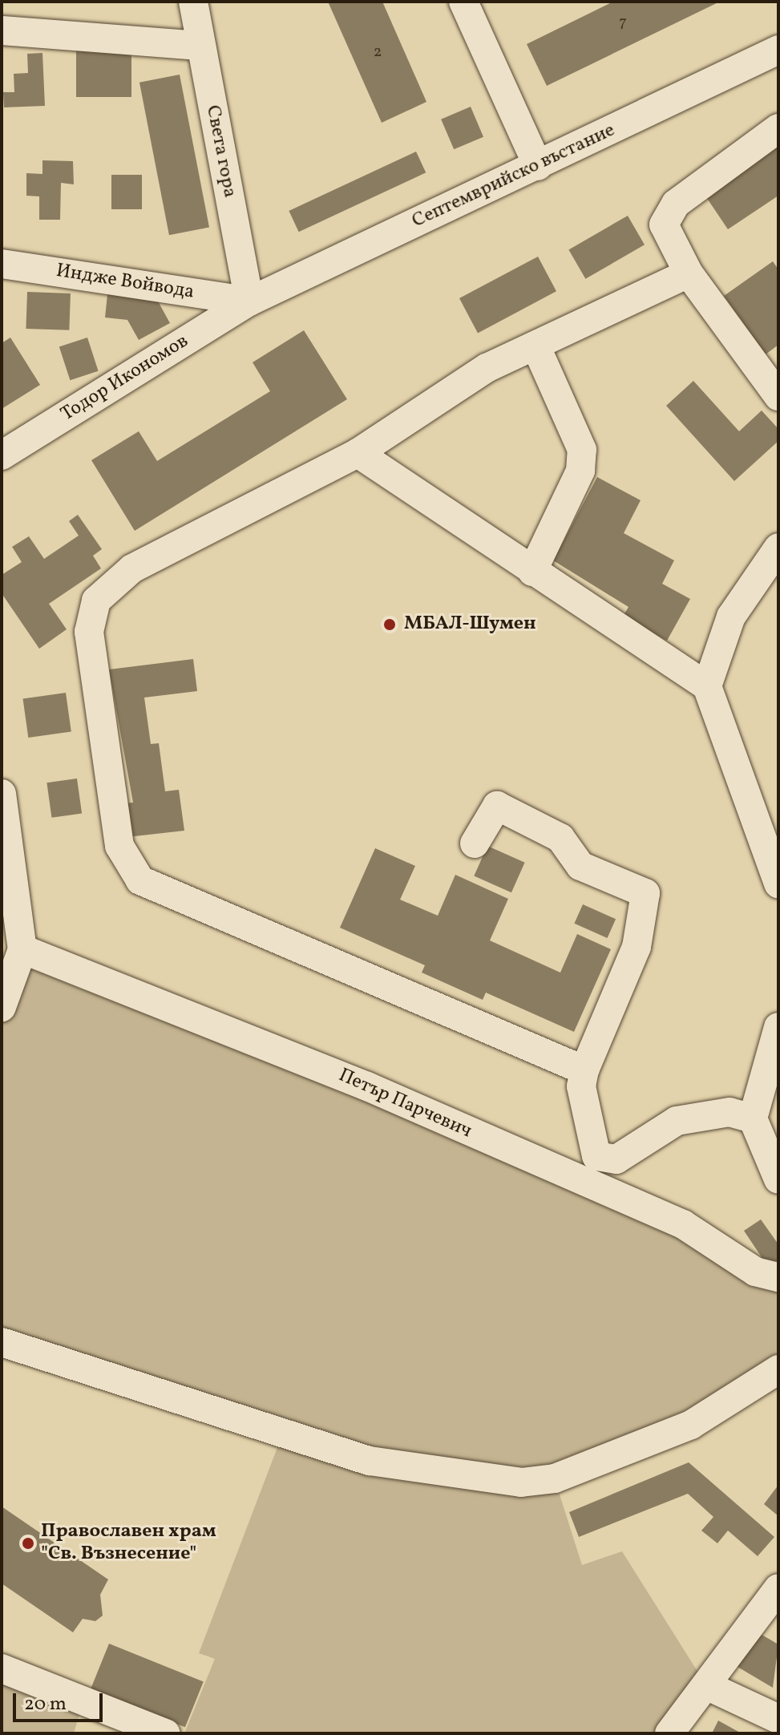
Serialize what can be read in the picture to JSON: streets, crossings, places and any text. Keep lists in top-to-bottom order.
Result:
{
  "streets": {
    "street": [
      "Света гора",
      "Септемврийско въстание",
      "Индже Войвода",
      "Тодор Икономов",
      "Петър Парчевич"
    ]
  },
  "crossings": [
    ["Света гора", "Септемврийско въстание"],
    ["Света гора", "Индже Войвода"],
    ["Света гора", "Тодор Икономов"],
    ["Септемврийско въстание", "Индже Войвода"],
    ["Септемврийско въстание", "Тодор Икономов"],
    ["Индже Войвода", "Тодор Икономов"]
  ],
  "places": ["МБАЛ-Шумен", "Православен храм \"Св. Възнесение\""],
  "house_numbers": ["7", "2"],
  "scale_bar": "20 m"
}
